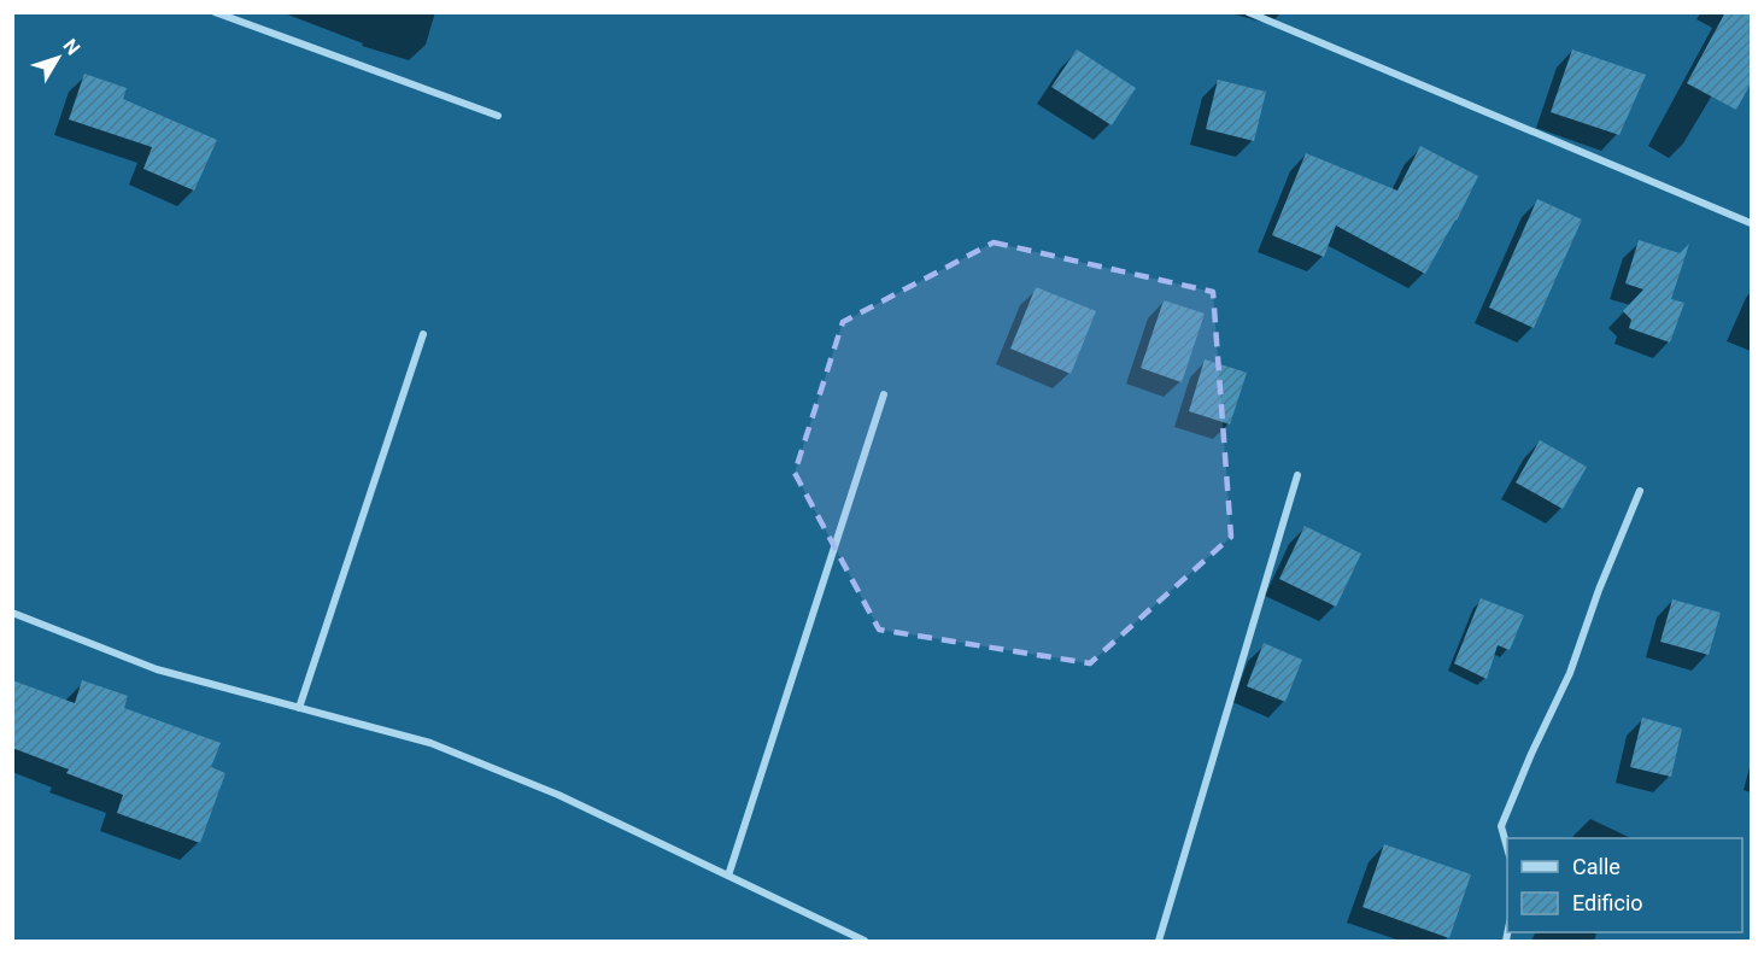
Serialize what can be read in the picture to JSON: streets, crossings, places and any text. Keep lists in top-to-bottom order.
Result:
{
  "legend": ["Calle", "Edificio"],
  "north": "top right"
}
